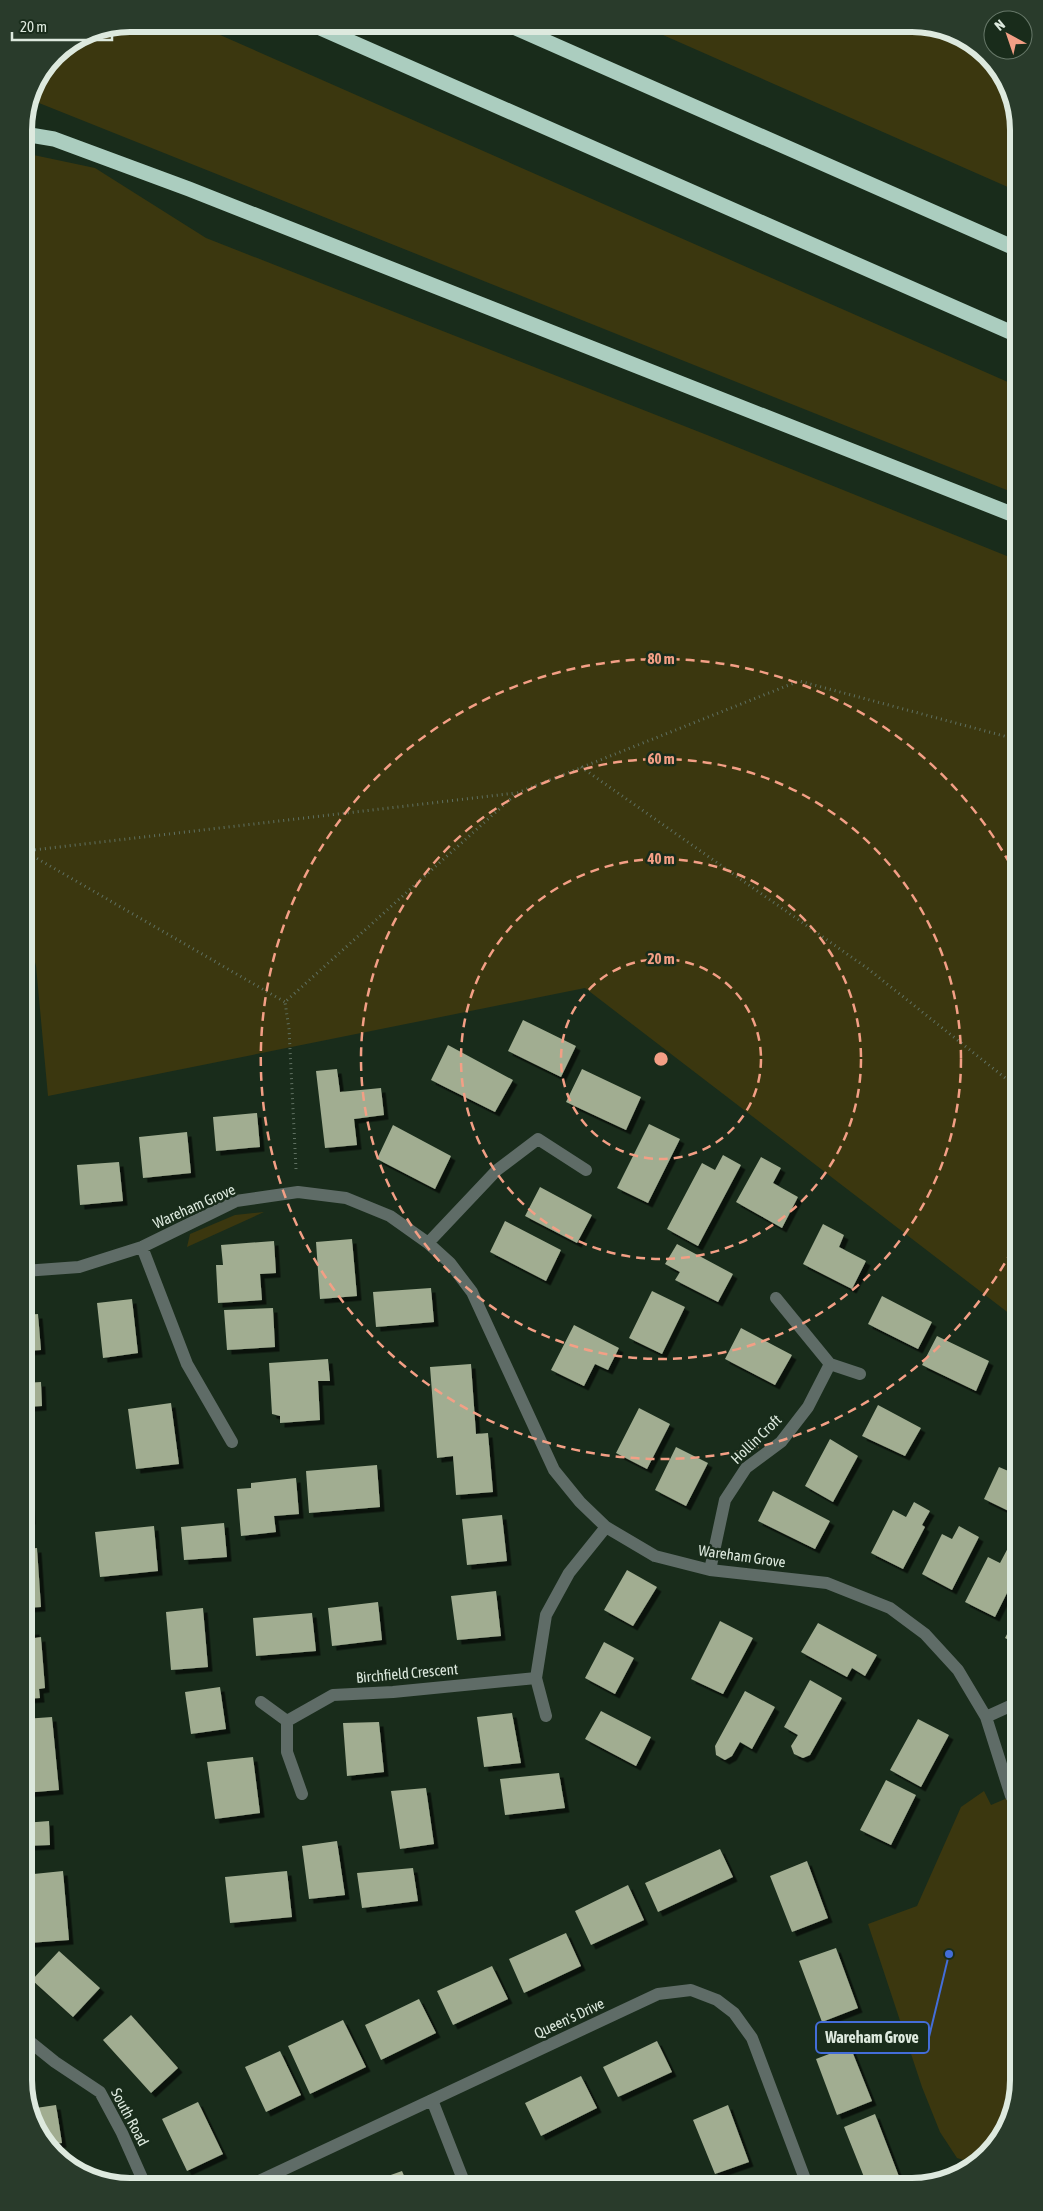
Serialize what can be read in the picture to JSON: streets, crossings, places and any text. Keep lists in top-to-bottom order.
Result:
{
  "streets": {
    "street": [
      "Wareham Grove",
      "Hollin Croft",
      "Birchfield Crescent",
      "Queen's Drive",
      "South Road"
    ]
  },
  "crossings": [
    ["Wareham Grove", "Hollin Croft"]
  ],
  "places": ["Wareham Grove"],
  "scale_bar": "20 m",
  "north": "top left",
  "rings": [
    "80 m",
    "60 m",
    "40 m",
    "20 m"
  ]
}
